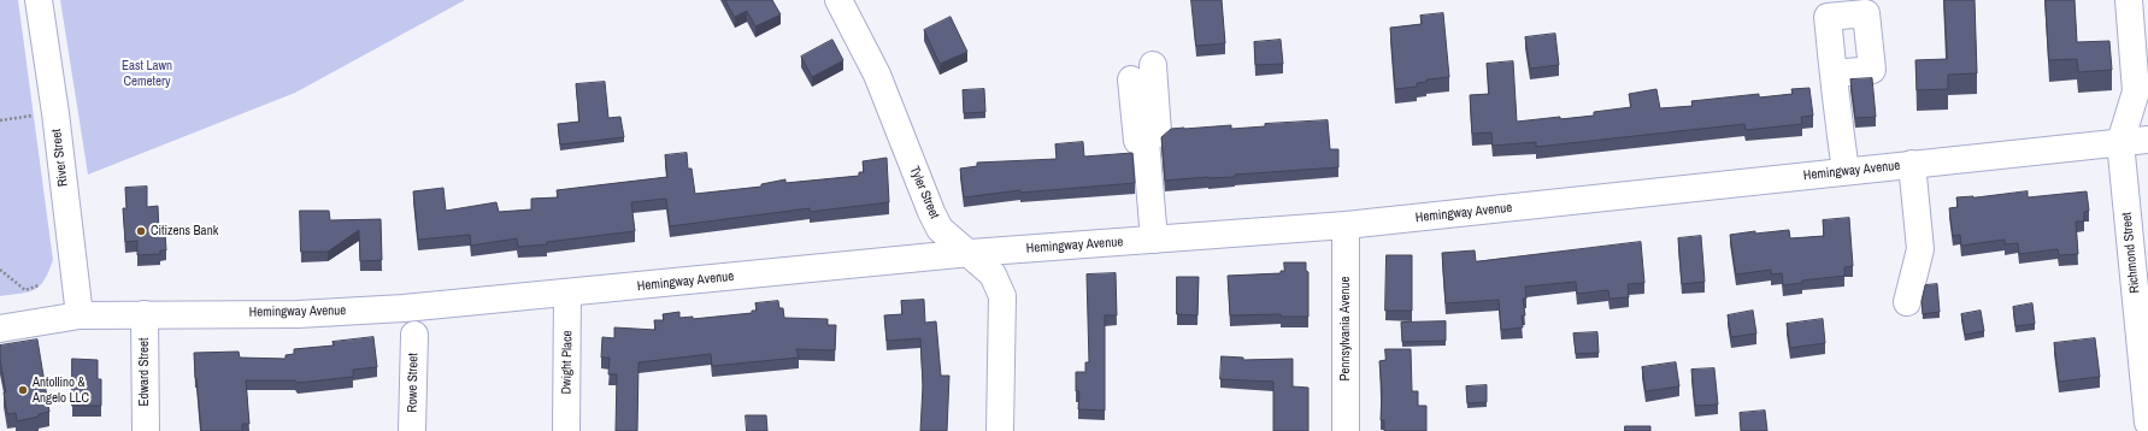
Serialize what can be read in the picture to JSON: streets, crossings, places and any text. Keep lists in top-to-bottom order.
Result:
{
  "streets": {
    "main road": [
      "River Street",
      "Hemingway Avenue",
      "Tyler Street",
      "Richmond Street",
      "Pennsylvania Avenue",
      "Dwight Place",
      "Edward Street",
      "Rowe Street"
    ]
  },
  "crossings": [
    ["River Street", "Hemingway Avenue"],
    ["Hemingway Avenue", "Tyler Street"],
    ["Hemingway Avenue", "Richmond Street"],
    ["Hemingway Avenue", "Pennsylvania Avenue"],
    ["Hemingway Avenue", "Dwight Place"],
    ["Hemingway Avenue", "Edward Street"]
  ],
  "parks": ["East Lawn Cemetery"],
  "places": ["Citizens Bank", "Antollino & Angelo LLC"]
}
